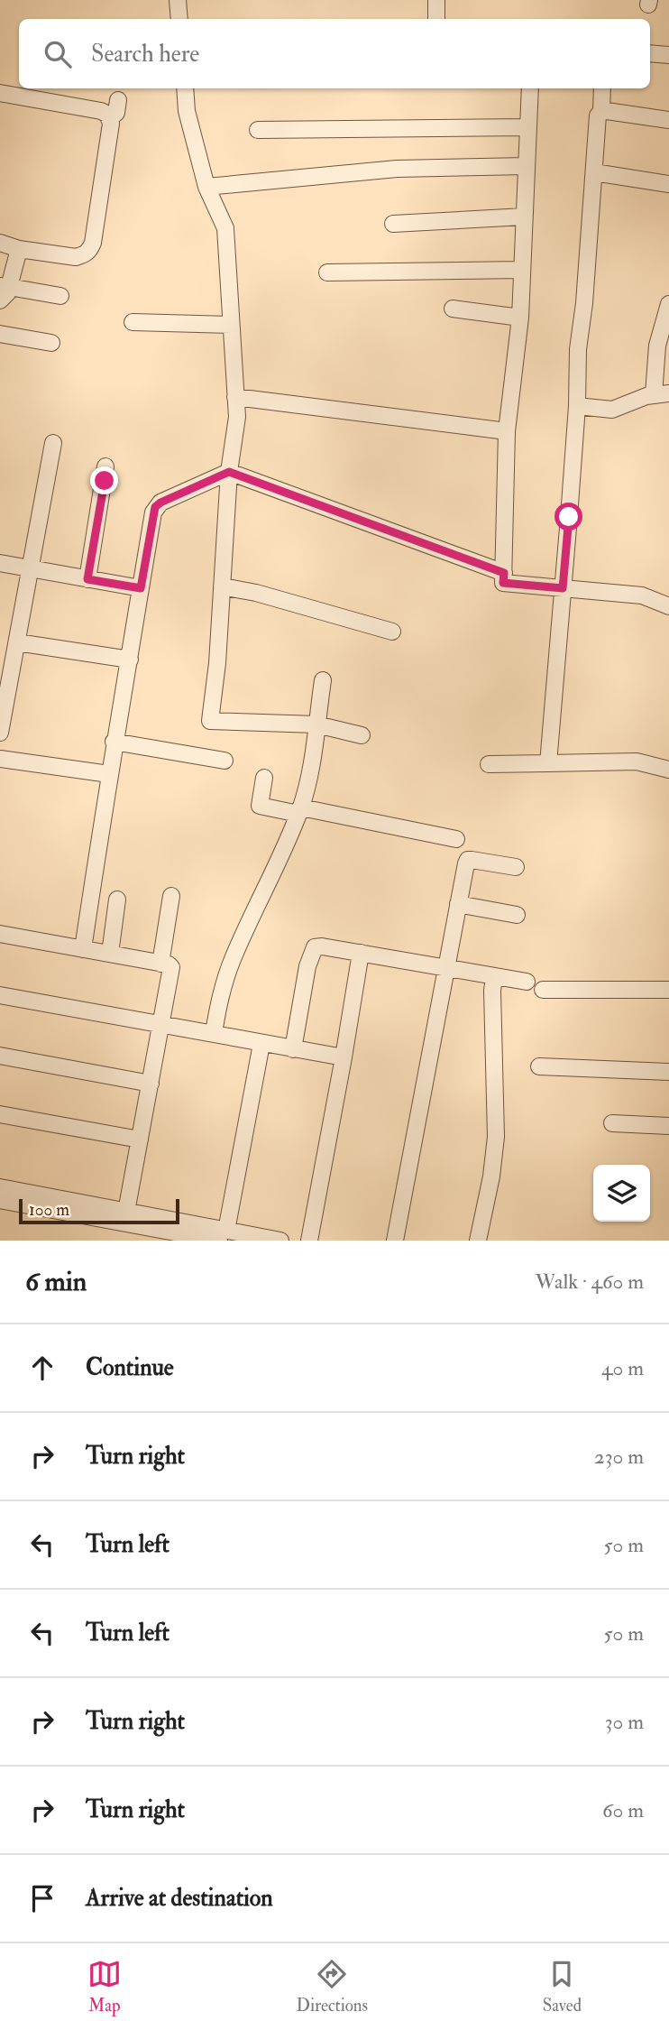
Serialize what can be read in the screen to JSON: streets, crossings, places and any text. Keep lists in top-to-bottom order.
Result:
{
  "scale_bar": "100 m",
  "page": {
    "search": "Search here",
    "scale": "100 m",
    "heading": ["6 min", "Walk · 460 m"],
    "list": [
      ["Continue", "40 m"],
      ["Turn right", "230 m"],
      ["Turn left", "50 m"],
      ["Turn left", "50 m"],
      ["Turn right", "30 m"],
      ["Turn right", "60 m"],
      "Arrive at destination"
    ],
    "nav": ["Map", "Directions", "Saved"]
  }
}
